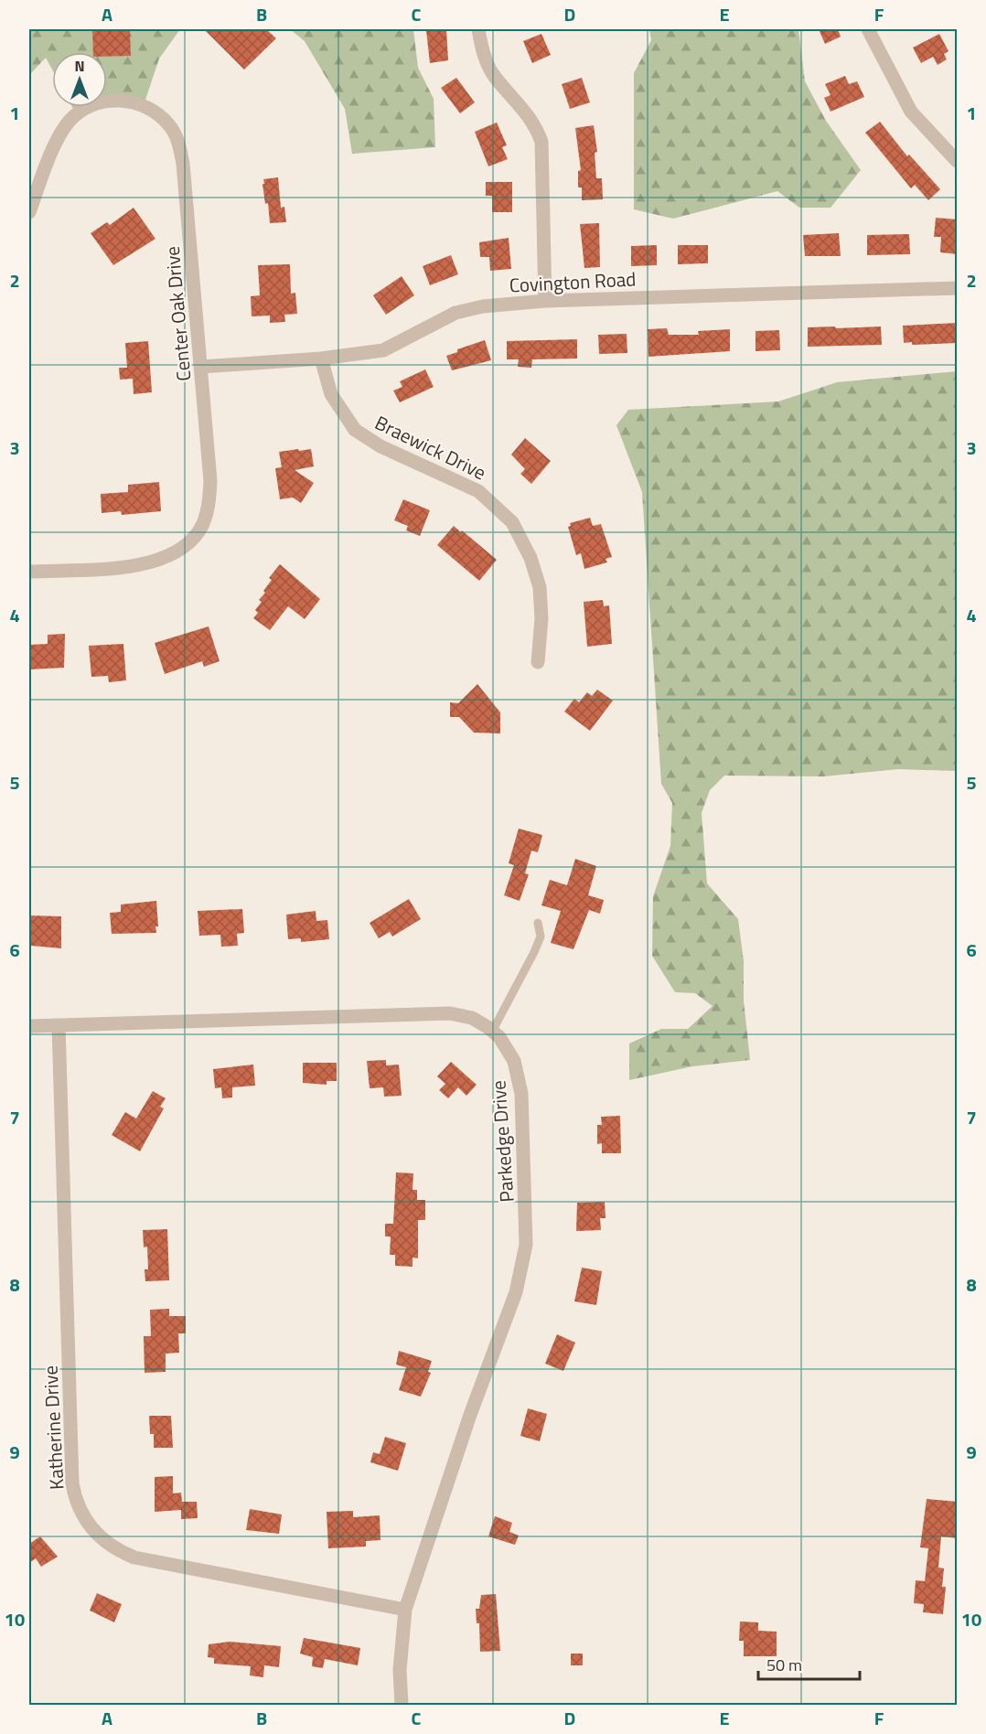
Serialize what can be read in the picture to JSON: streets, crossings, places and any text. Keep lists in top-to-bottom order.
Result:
{
  "streets": {
    "street": [
      "Covington Road",
      "Center Oak Drive",
      "Braewick Drive",
      "Parkedge Drive",
      "Katherine Drive"
    ]
  },
  "crossings": [
    ["Covington Road", "Center Oak Drive"],
    ["Covington Road", "Braewick Drive"],
    ["Parkedge Drive", "Katherine Drive"]
  ],
  "scale_bar": "50 m",
  "north": "top",
  "grid": {
    "columns": [
      "A",
      "B",
      "C",
      "D",
      "E",
      "F"
    ],
    "rows": [
      "1",
      "2",
      "3",
      "4",
      "5",
      "6",
      "7",
      "8",
      "9",
      "10"
    ]
  }
}
